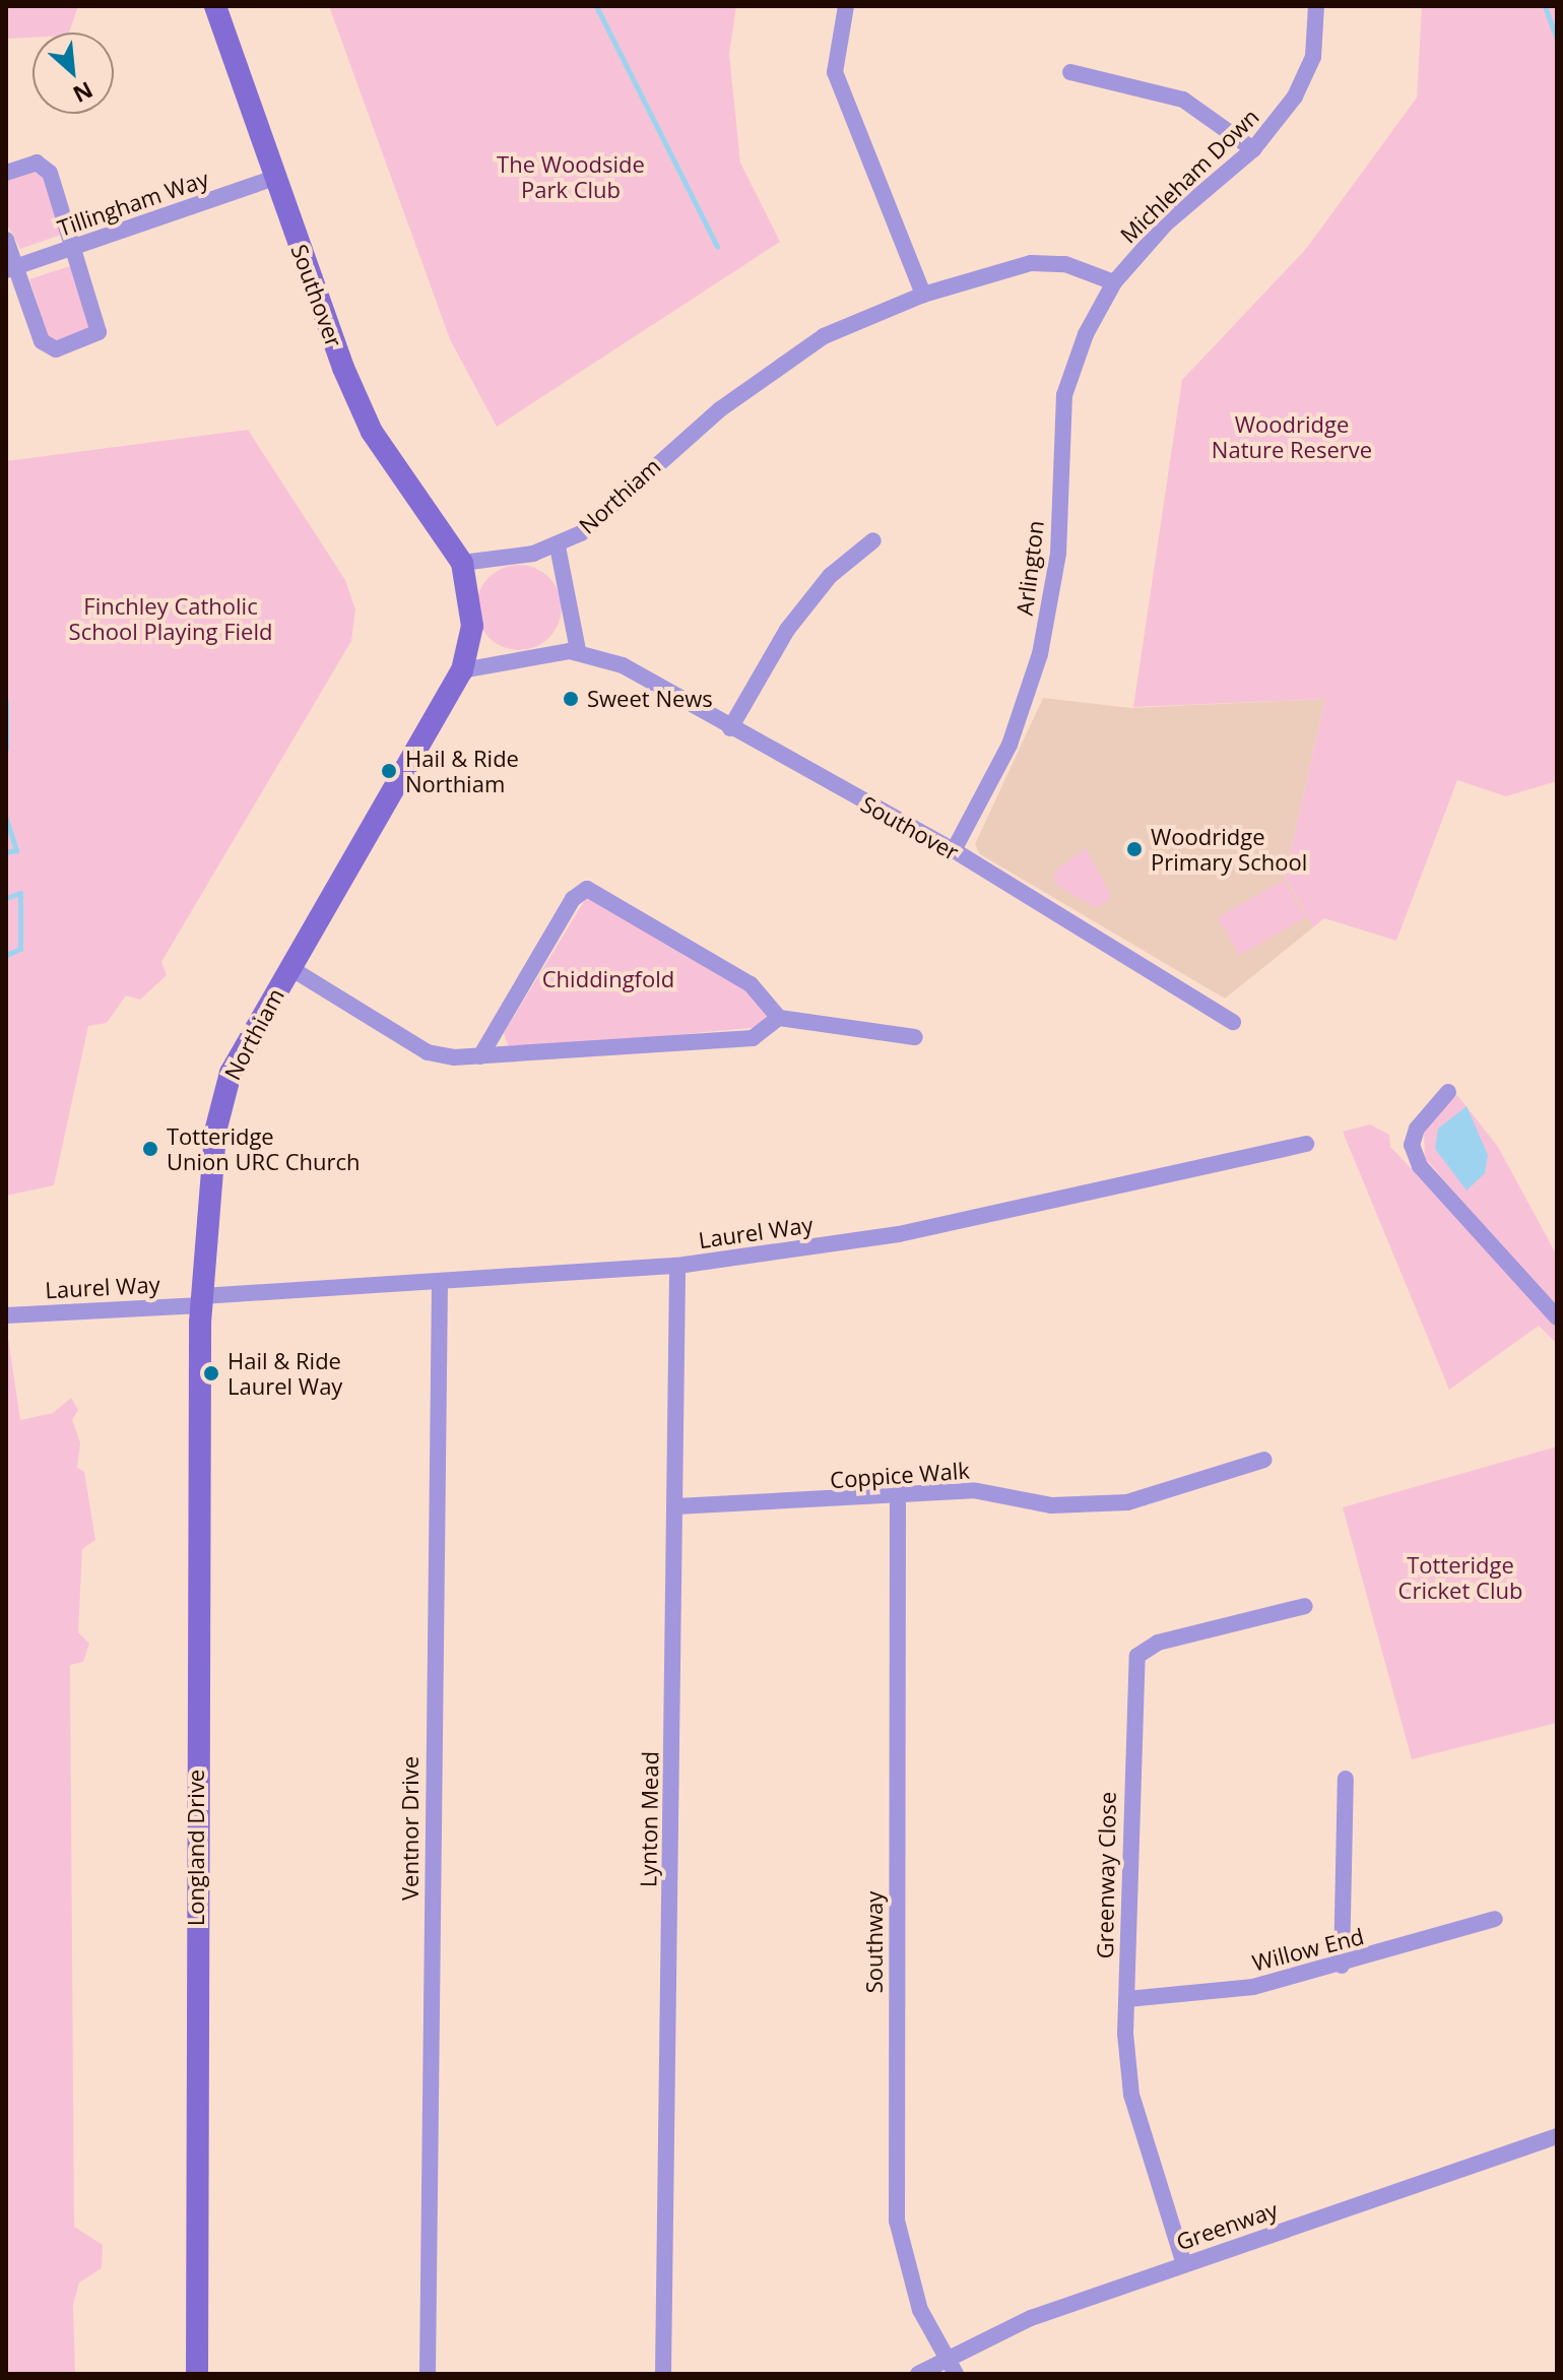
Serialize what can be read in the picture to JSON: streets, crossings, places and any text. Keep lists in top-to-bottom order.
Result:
{
  "streets": {
    "street": [
      "Michleham Down",
      "Tillingham Way",
      "Southover",
      "Northiam",
      "Arlington",
      "Laurel Way",
      "Coppice Walk",
      "Lynton Mead",
      "Ventnor Drive",
      "Longland Drive",
      "Greenway Close",
      "Southway",
      "Willow End",
      "Greenway"
    ]
  },
  "crossings": [
    ["Michleham Down", "Northiam"],
    ["Michleham Down", "Arlington"],
    ["Tillingham Way", "Southover"],
    ["Southover", "Northiam"],
    ["Southover", "Arlington"],
    ["Northiam", "Arlington"],
    ["Northiam", "Laurel Way"],
    ["Northiam", "Longland Drive"],
    ["Laurel Way", "Lynton Mead"],
    ["Laurel Way", "Ventnor Drive"],
    ["Laurel Way", "Longland Drive"],
    ["Coppice Walk", "Lynton Mead"],
    ["Coppice Walk", "Southway"],
    ["Greenway Close", "Willow End"],
    ["Greenway Close", "Greenway"],
    ["Southway", "Greenway"]
  ],
  "parks": [
    "The Woodside Park Club",
    "Woodridge Nature Reserve",
    "Finchley Catholic School Playing Field",
    "Chiddingfold",
    "Totteridge Cricket Club"
  ],
  "places": [
    "Sweet News",
    "Hail & Ride Northiam",
    "Woodridge Primary School",
    "Totteridge Union URC Church",
    "Hail & Ride Laurel Way"
  ],
  "north": "bottom right"
}
